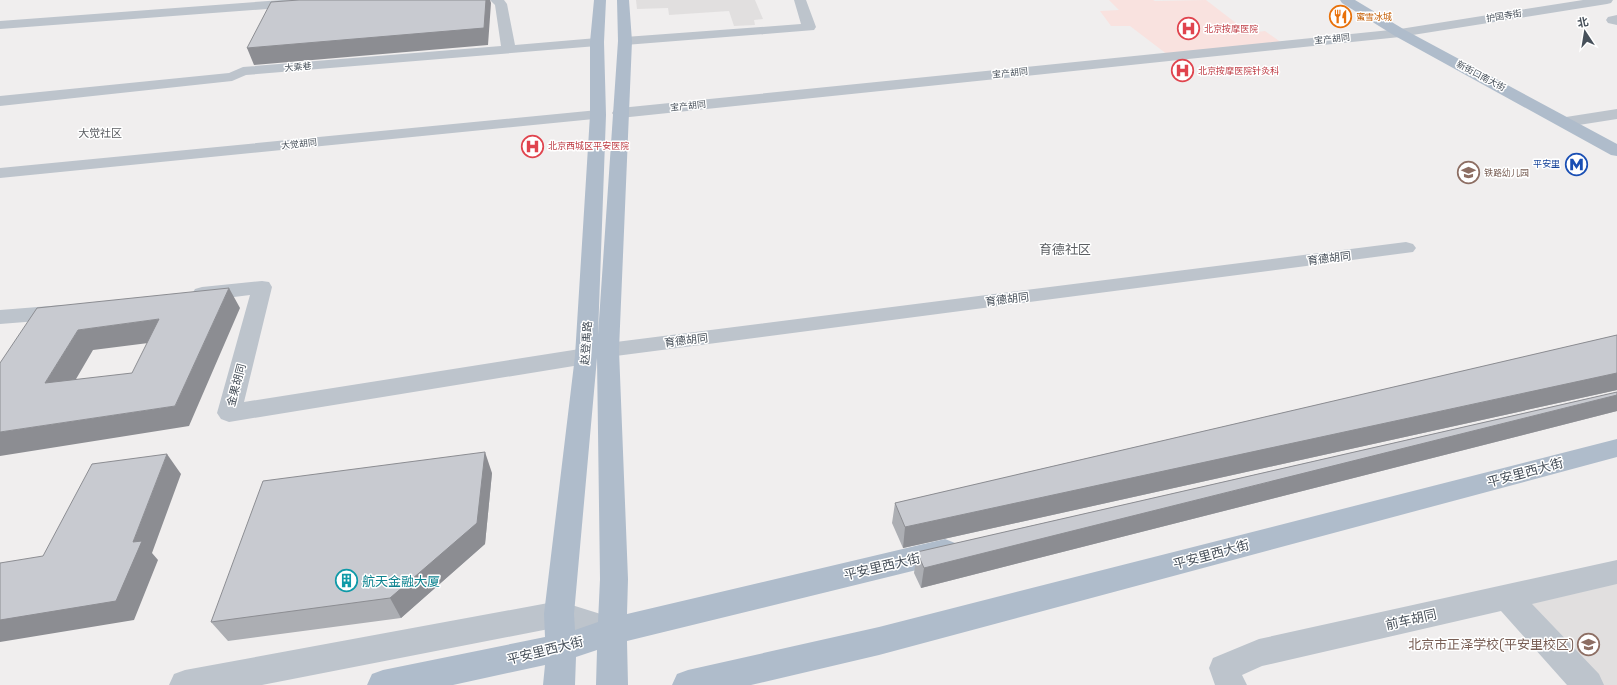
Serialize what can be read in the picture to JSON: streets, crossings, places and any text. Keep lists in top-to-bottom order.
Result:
{
  "streets": {
    "main road": ["新街口南大街", "赵登禹路", "平安里西大街"],
    "street": [
      "护国寺街",
      "宝产胡同",
      "大乘巷",
      "大觉胡同",
      "育德胡同",
      "金果胡同",
      "前车胡同"
    ]
  },
  "crossings": [
    ["护国寺街", "宝产胡同"],
    ["护国寺街", "新街口南大街"],
    ["宝产胡同", "新街口南大街"],
    ["宝产胡同", "赵登禹路"],
    ["大乘巷", "赵登禹路"],
    ["大觉胡同", "赵登禹路"],
    ["育德胡同", "赵登禹路"],
    ["赵登禹路", "金果胡同"],
    ["赵登禹路", "平安里西大街"]
  ],
  "districts": ["大觉社区", "育德社区"],
  "places": {
    "restaurant": ["蜜雪冰城"],
    "hospital": ["北京按摩医院", "北京按摩医院针灸科", "北京西城区平安医院"],
    "metro station": ["平安里"],
    "school or university": ["铁路幼儿园", "北京市正泽学校(平安里校区)"],
    "building": ["航天金融大厦"]
  },
  "north": "top"
}
